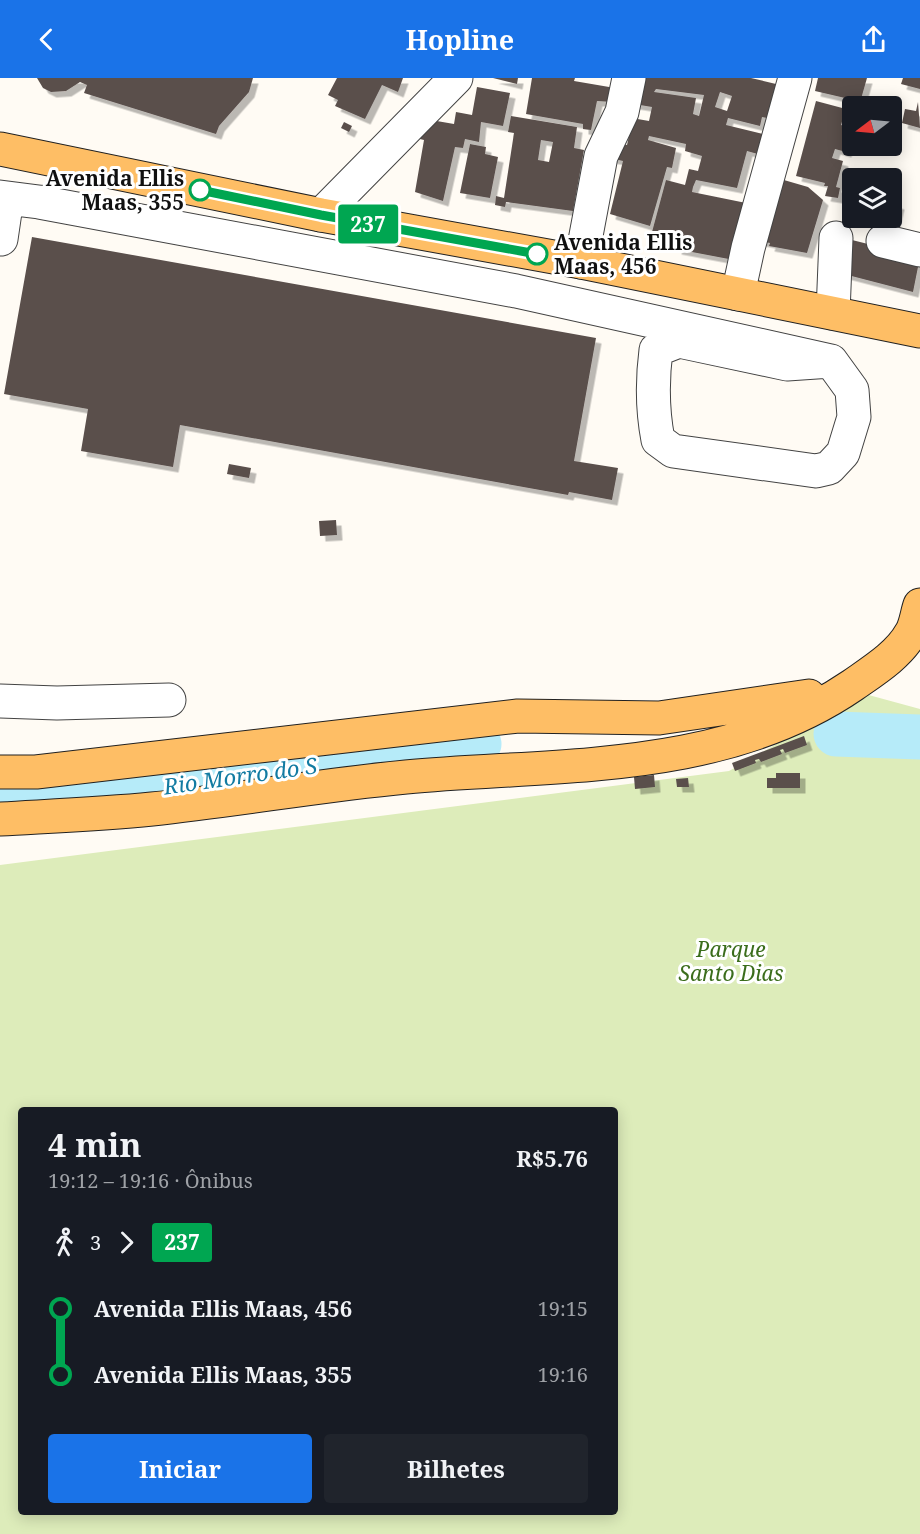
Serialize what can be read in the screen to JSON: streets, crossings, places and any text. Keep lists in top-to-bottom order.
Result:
{
  "water": ["Rio Morro do S"],
  "parks": ["Parque Santo Dias"],
  "places": ["Avenida Ellis Maas, 355", "Avenida Ellis Maas, 456"],
  "lines": ["bus line 237"],
  "north": "left",
  "page": {
    "header": "Hopline",
    "on_map": "237",
    "heading": ["4 min", "19:12 – 19:16 · Ônibus", "R$5.76"],
    "legs": ["3", "237"],
    "list": [
      {
        "name": "Avenida Ellis Maas, 456",
        "value": "19:15"
      },
      {
        "name": "Avenida Ellis Maas, 355",
        "value": "19:16"
      }
    ],
    "buttons": ["Iniciar", "Bilhetes"]
  }
}
